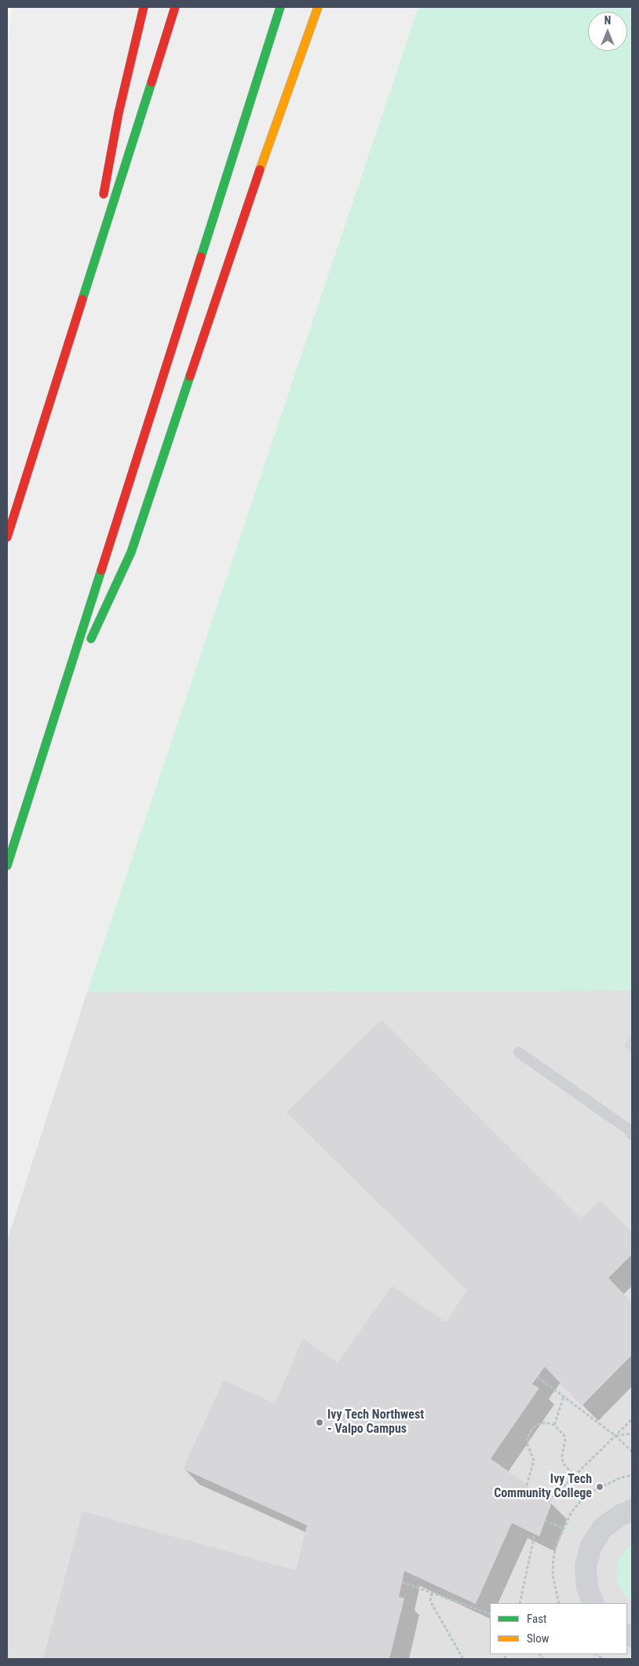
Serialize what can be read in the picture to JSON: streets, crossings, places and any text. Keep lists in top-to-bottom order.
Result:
{
  "places": ["Ivy Tech Northwest - Valpo Campus", "Ivy Tech Community College"],
  "legend": ["Fast", "Slow"],
  "north": "top"
}
